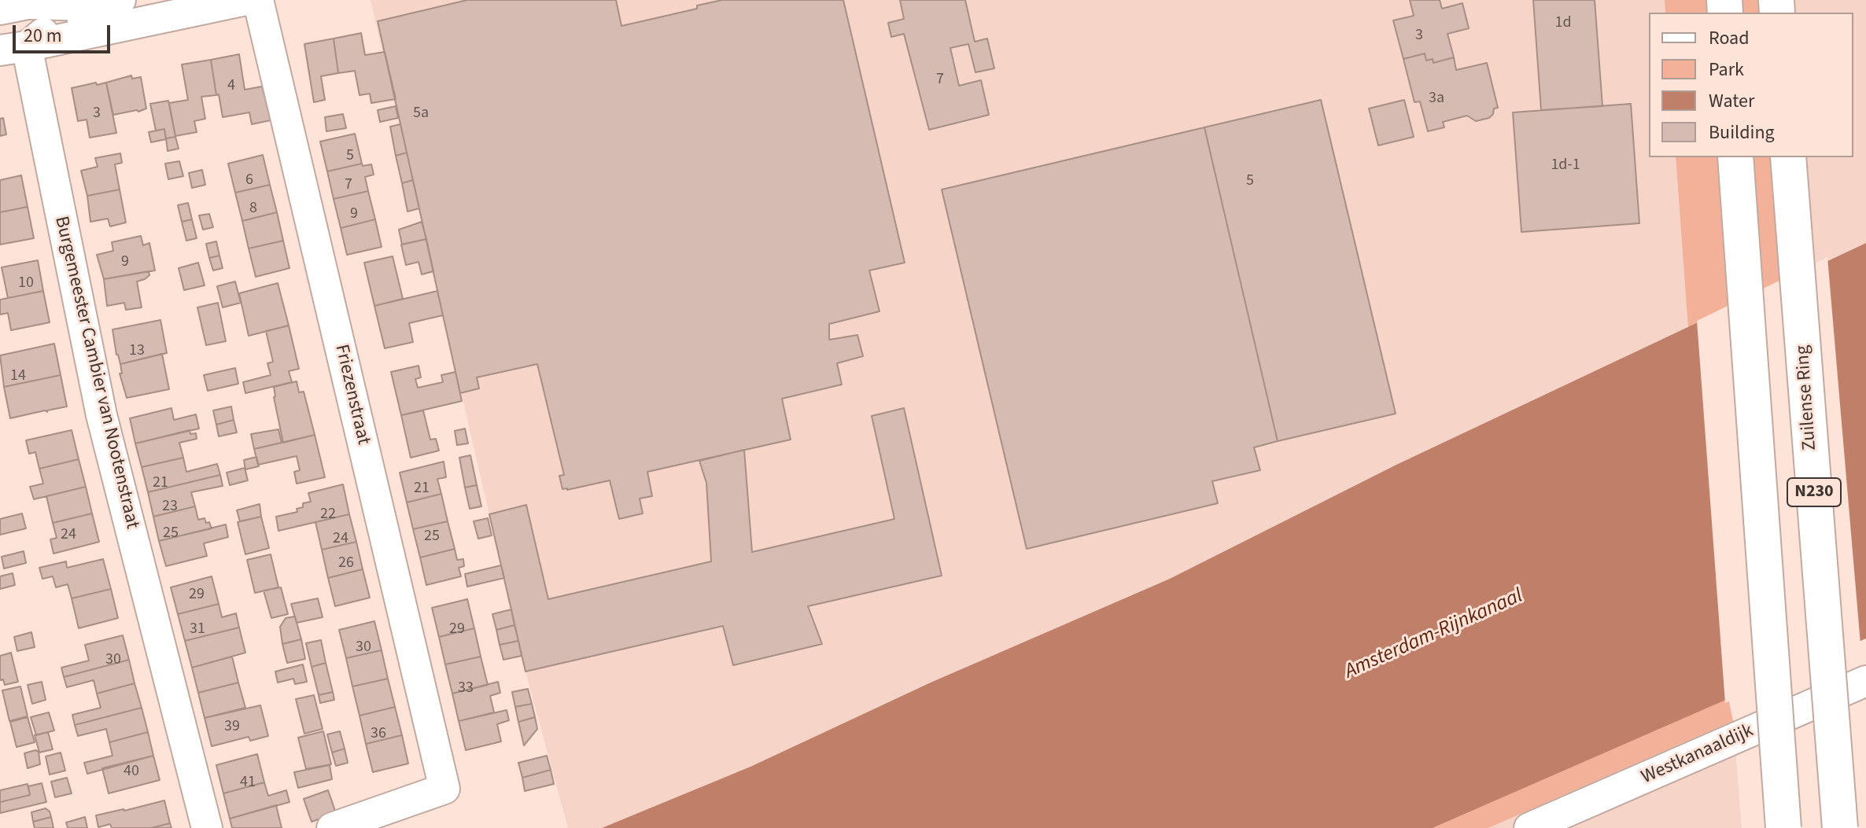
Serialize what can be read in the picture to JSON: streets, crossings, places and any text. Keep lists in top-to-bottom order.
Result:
{
  "streets": {
    "main road": ["Zuilense Ring", "N230"],
    "street": ["Burgemeester Cambier van Nootenstraat", "Friezenstraat", "Westkanaaldijk"]
  },
  "water": ["Amsterdam-Rijnkanaal"],
  "house_numbers": [
    "1d",
    "3",
    "7",
    "4",
    "3a",
    "3",
    "5a",
    "5",
    "1d-1",
    "6",
    "5",
    "7",
    "8",
    "9",
    "9",
    "10",
    "13",
    "14",
    "21",
    "21",
    "23",
    "22",
    "25",
    "24",
    "25",
    "24",
    "26",
    "29",
    "31",
    "29",
    "30",
    "30",
    "33",
    "39",
    "36",
    "40",
    "41"
  ],
  "legend": [
    "Road",
    "Park",
    "Water",
    "Building"
  ],
  "scale_bar": "20 m"
}
